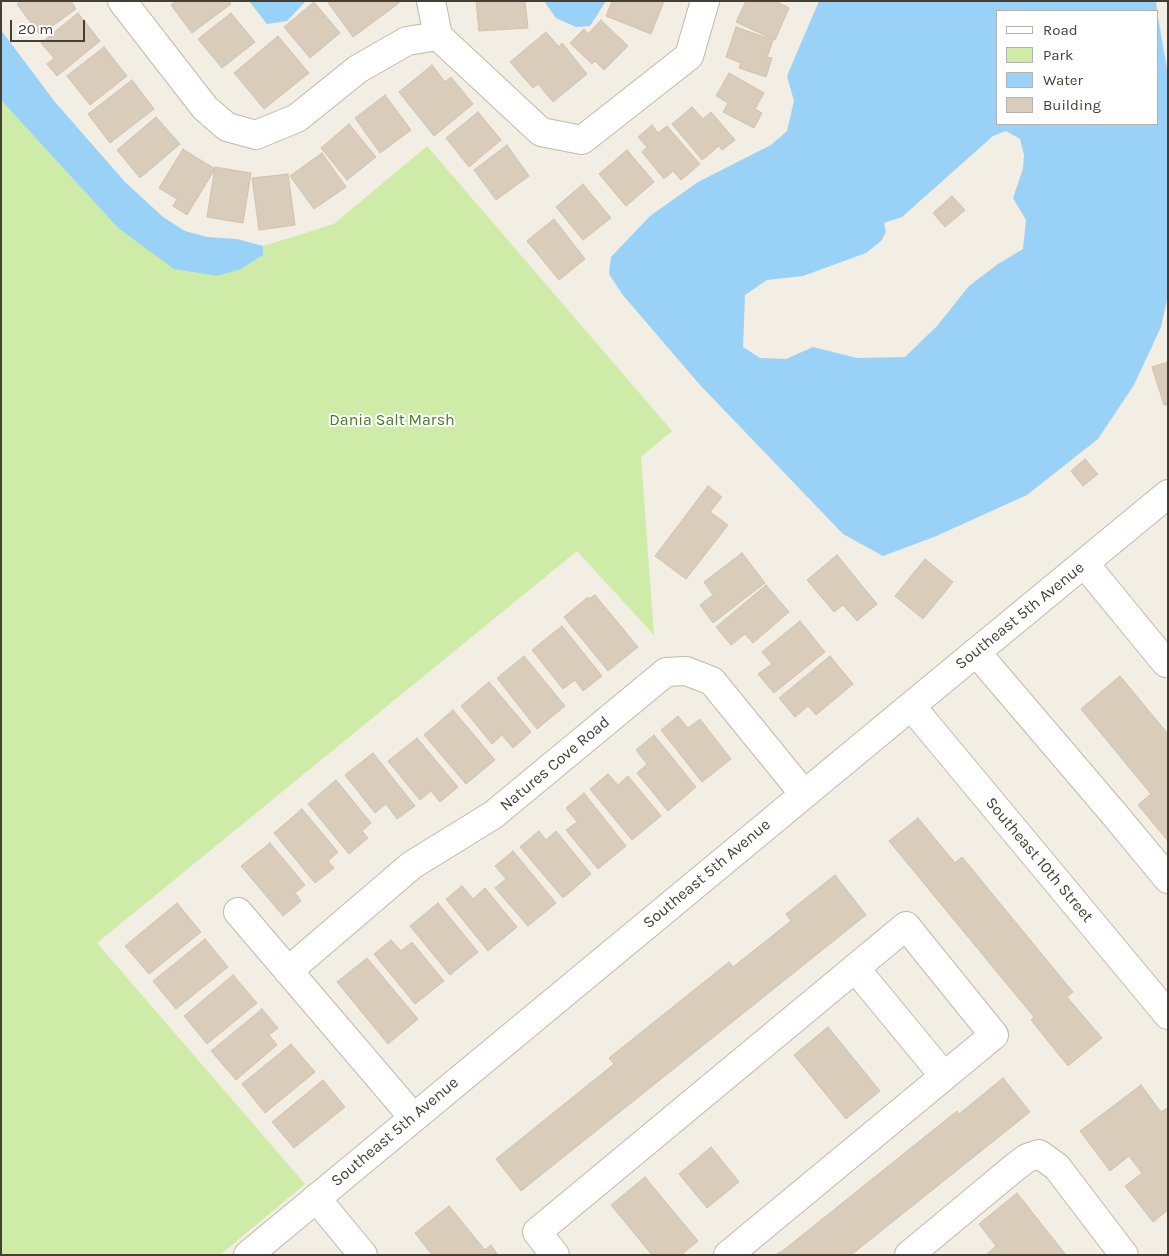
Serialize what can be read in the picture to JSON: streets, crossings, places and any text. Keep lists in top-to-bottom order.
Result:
{
  "streets": {
    "street": ["Southeast 5th Avenue", "Natures Cove Road", "Southeast 10th Street"]
  },
  "crossings": [
    ["Southeast 5th Avenue", "Natures Cove Road"],
    ["Southeast 5th Avenue", "Southeast 10th Street"]
  ],
  "parks": ["Dania Salt Marsh"],
  "legend": [
    "Road",
    "Park",
    "Water",
    "Building"
  ],
  "scale_bar": "20 m"
}
